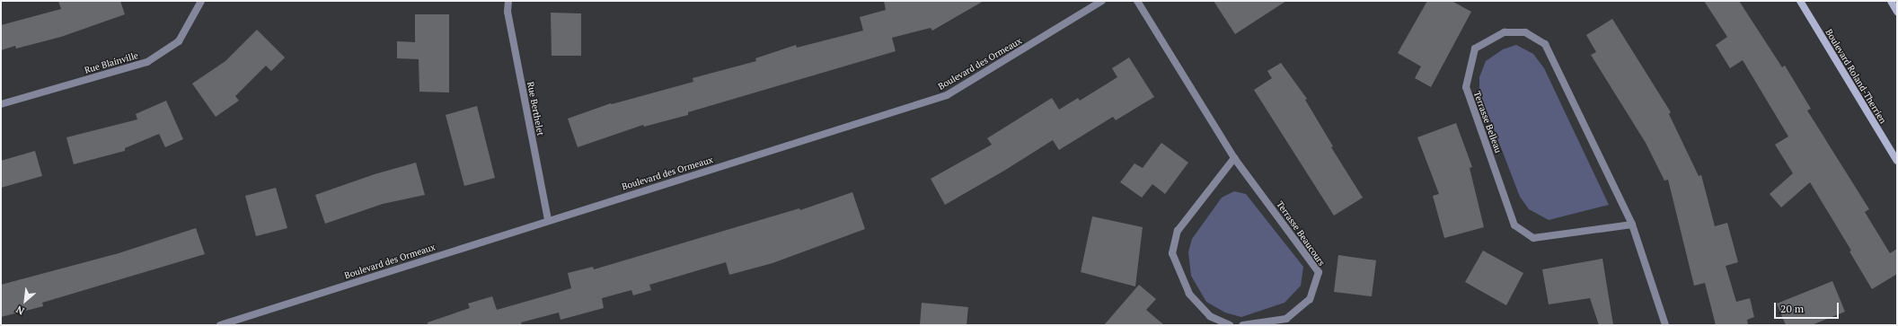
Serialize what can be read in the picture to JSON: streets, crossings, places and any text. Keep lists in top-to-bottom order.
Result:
{
  "streets": {
    "main road": ["Boulevard Roland-Therrien"],
    "street": [
      "Rue Blainville",
      "Boulevard des Ormeaux",
      "Rue Berthelet",
      "Terrasse Belleau",
      "Terrasse Beaucours"
    ]
  },
  "crossings": [
    ["Boulevard des Ormeaux", "Rue Berthelet"]
  ],
  "scale_bar": "20 m",
  "north": "bottom left"
}
